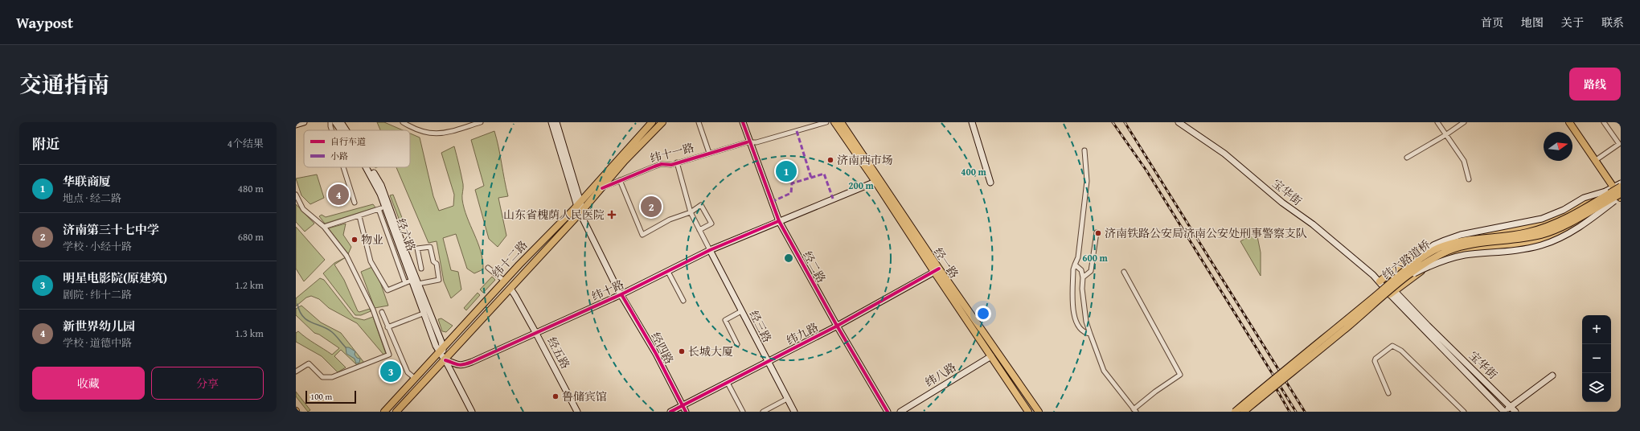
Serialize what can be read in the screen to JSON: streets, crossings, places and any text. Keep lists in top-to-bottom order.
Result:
{
  "streets": {
    "main road": ["纬十二路", "纬六路道桥", "经一路"],
    "street": [
      "纬十一路",
      "宝华街",
      "经六路",
      "经二路",
      "纬十路",
      "经三路",
      "纬九路",
      "经四路",
      "经五路",
      "纬八路"
    ]
  },
  "crossings": [
    ["纬十一路", "纬十二路"],
    ["纬十一路", "经二路"],
    ["经六路", "纬十二路"],
    ["经六路", "纬十路"],
    ["纬十二路", "纬十路"],
    ["纬十二路", "经四路"],
    ["纬十二路", "经五路"],
    ["经一路", "纬十路"],
    ["经一路", "纬九路"],
    ["经一路", "纬八路"],
    ["经二路", "纬十路"],
    ["经二路", "纬九路"],
    ["纬十路", "经三路"],
    ["纬十路", "经四路"],
    ["纬十路", "经五路"],
    ["经三路", "纬九路"],
    ["纬九路", "经四路"]
  ],
  "places": {
    "other": [
      "济南西市场",
      "济南铁路公安局济南公安处刑事警察支队",
      "物业",
      "长城大厦",
      "鲁储宾馆"
    ],
    "health": ["山东省槐荫人民医院"]
  },
  "legend": ["自行车道", "小路"],
  "scale_bar": "100 m",
  "north": "right",
  "page": {
    "header": "Waypost",
    "nav": [
      "首页",
      "地图",
      "关于",
      "联系"
    ],
    "title": "交通指南",
    "buttons": [
      "路线",
      ["收藏", "分享"]
    ],
    "heading": ["附近", "4个结果"],
    "pins": [
      "1",
      "4",
      "2",
      "3"
    ],
    "list": [
      {
        "mark": "1",
        "name": "华联商厦",
        "note": "地点 · 经二路",
        "value": "480 m"
      },
      {
        "mark": "2",
        "name": "济南第三十七中学",
        "note": "学校 · 小经十路",
        "value": "680 m"
      },
      {
        "mark": "3",
        "name": "明星电影院(原建筑)",
        "note": "剧院 · 纬十二路",
        "value": "1.2 km"
      },
      {
        "mark": "4",
        "name": "新世界幼儿园",
        "note": "学校 · 道德中路",
        "value": "1.3 km"
      }
    ],
    "map_buttons": ["+", "−"],
    "scale": "100 m"
  },
  "rings": ["400 m", "200 m", "600 m"]
}
